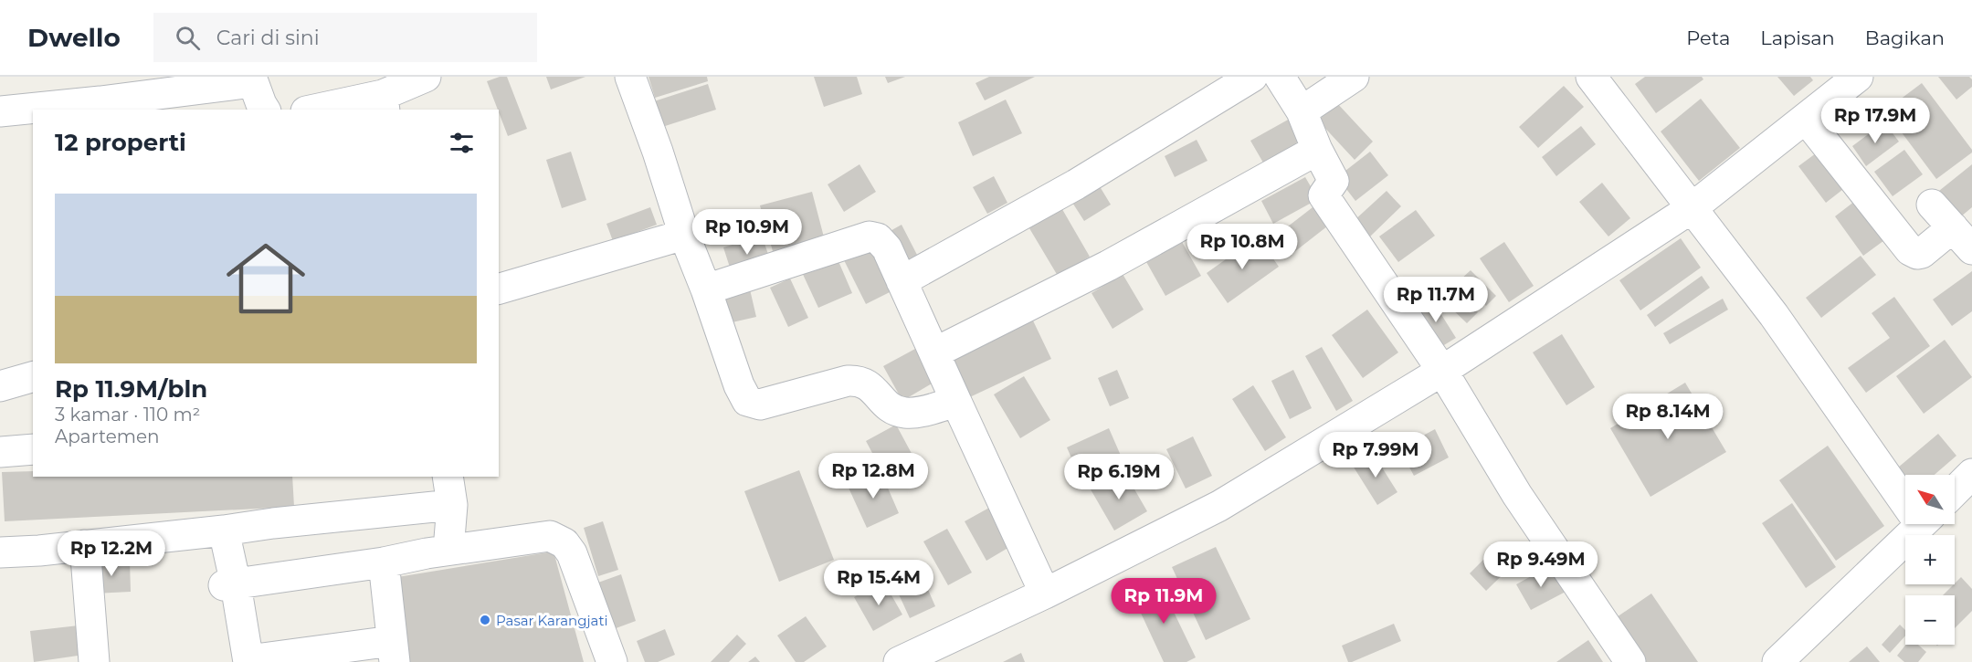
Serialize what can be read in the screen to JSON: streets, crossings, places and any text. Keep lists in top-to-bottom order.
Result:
{
  "places": ["Pasar Karangjati"],
  "north": "top left",
  "page": {
    "header": "Dwello",
    "search": "Cari di sini",
    "nav": ["Peta", "Lapisan", "Bagikan"],
    "price": [
      "Rp 17.9M",
      "Rp 10.9M",
      "Rp 10.8M",
      "Rp 11.7M",
      "Rp 8.14M",
      "Rp 7.99M",
      "Rp 12.8M",
      "Rp 6.19M",
      "Rp 12.2M",
      "Rp 9.49M",
      "Rp 15.4M",
      "Rp 11.9M"
    ],
    "heading": "12 properti",
    "list": [
      {
        "name": "Rp 11.9M/bln",
        "note": "3 kamar · 110 m² · Apartemen"
      }
    ],
    "map_buttons": ["+", "−"]
  }
}
